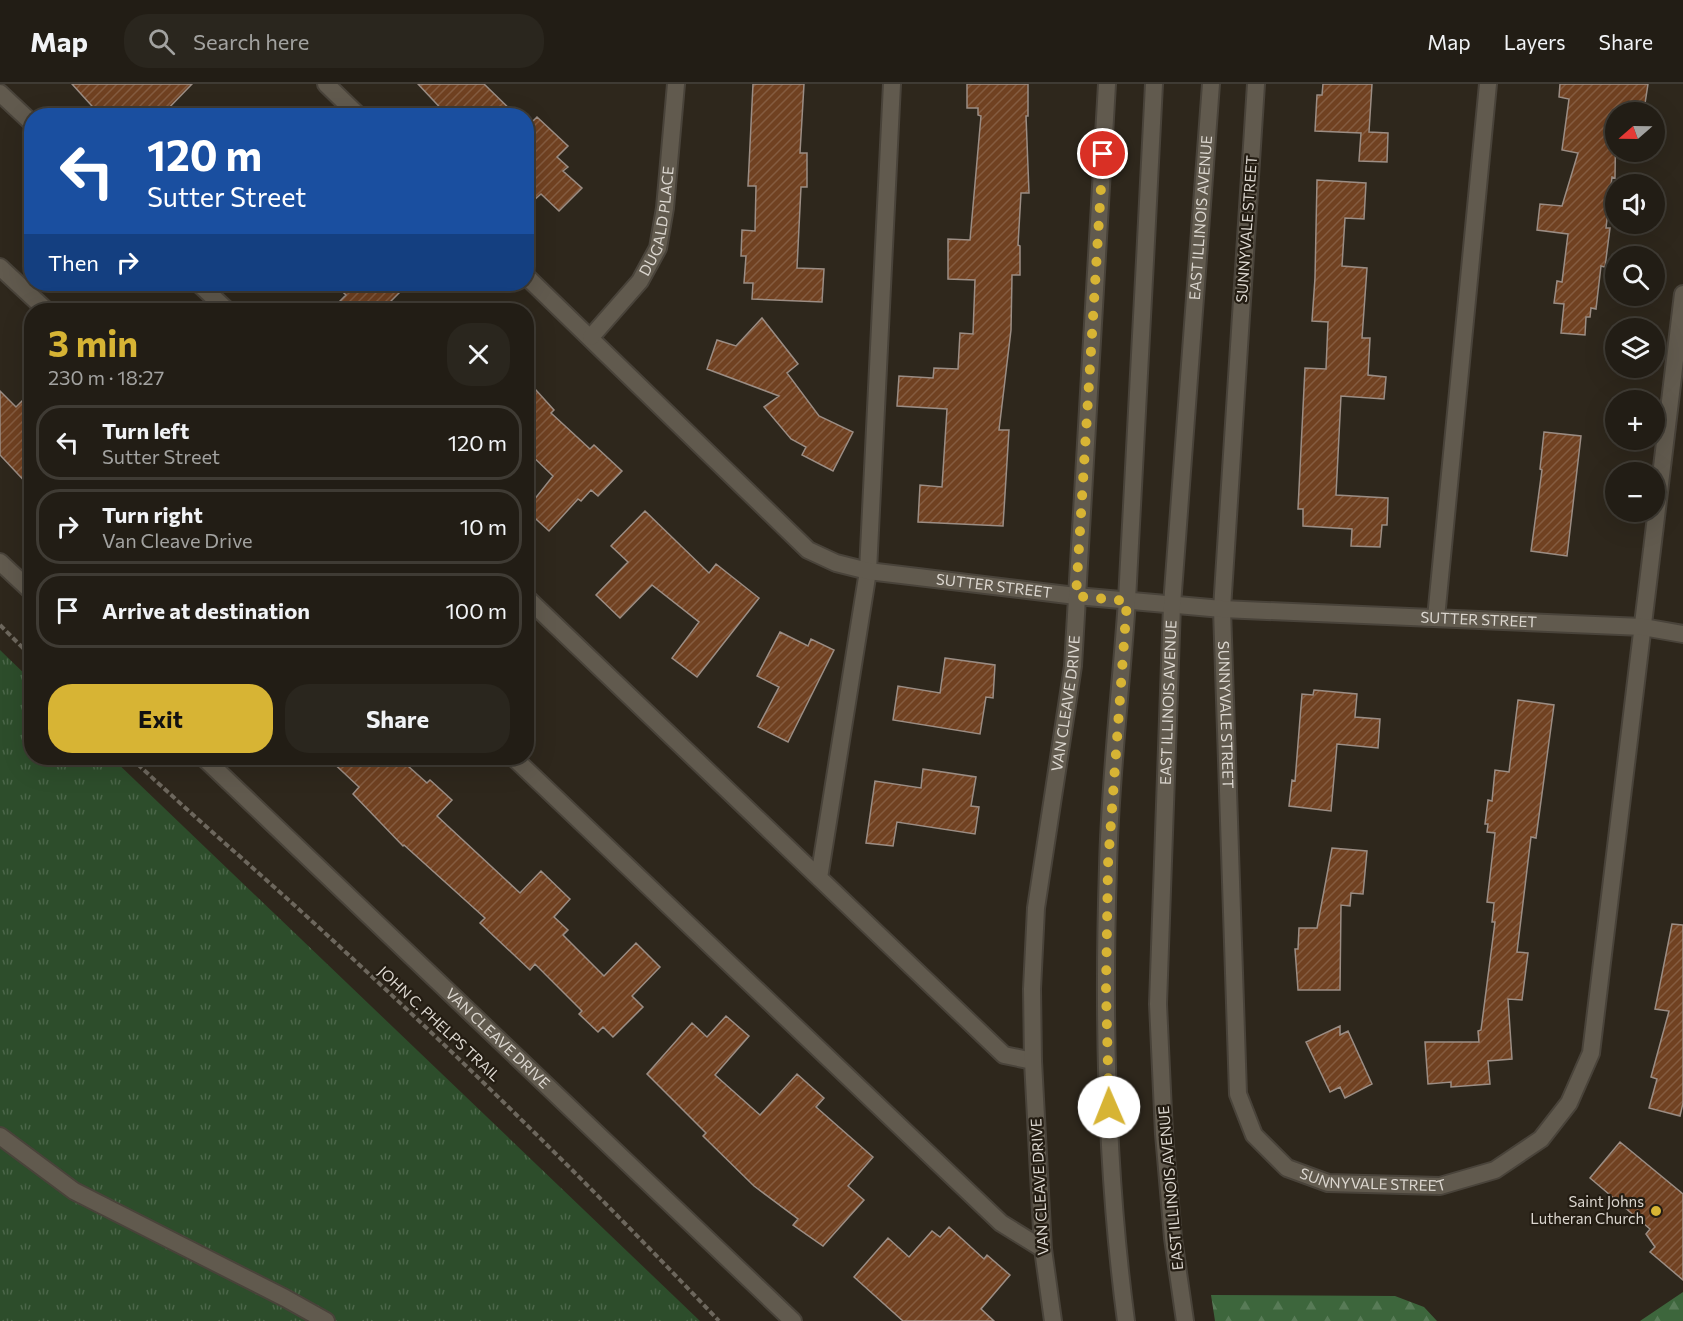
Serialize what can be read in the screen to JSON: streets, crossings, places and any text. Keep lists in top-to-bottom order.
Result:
{
  "streets": {
    "street": [
      "EAST ILLINOIS AVENUE",
      "DUGALD PLACE",
      "SUNNYVALE STREET",
      "SUTTER STREET",
      "VAN CLEAVE DRIVE"
    ],
    "path": ["JOHN C. PHELPS TRAIL"]
  },
  "crossings": [
    ["EAST ILLINOIS AVENUE", "SUTTER STREET"],
    ["DUGALD PLACE", "SUTTER STREET"],
    ["SUNNYVALE STREET", "SUTTER STREET"],
    ["SUTTER STREET", "VAN CLEAVE DRIVE"]
  ],
  "places": ["Saint Johns Lutheran Church"],
  "north": "left",
  "page": {
    "header": "Map",
    "search": "Search here",
    "nav": ["Map", "Layers", "Share"],
    "map_buttons": ["+", "−"],
    "turn": ["120 m", "Sutter Street"],
    "then": "Then",
    "heading": ["3 min", "230 m · 18:27"],
    "list": [
      {
        "name": "Turn left",
        "note": "Sutter Street",
        "value": "120 m"
      },
      {
        "name": "Turn right",
        "note": "Van Cleave Drive",
        "value": "10 m"
      },
      {
        "name": "Arrive at destination",
        "value": "100 m"
      }
    ],
    "buttons": ["Exit", "Share"]
  }
}
